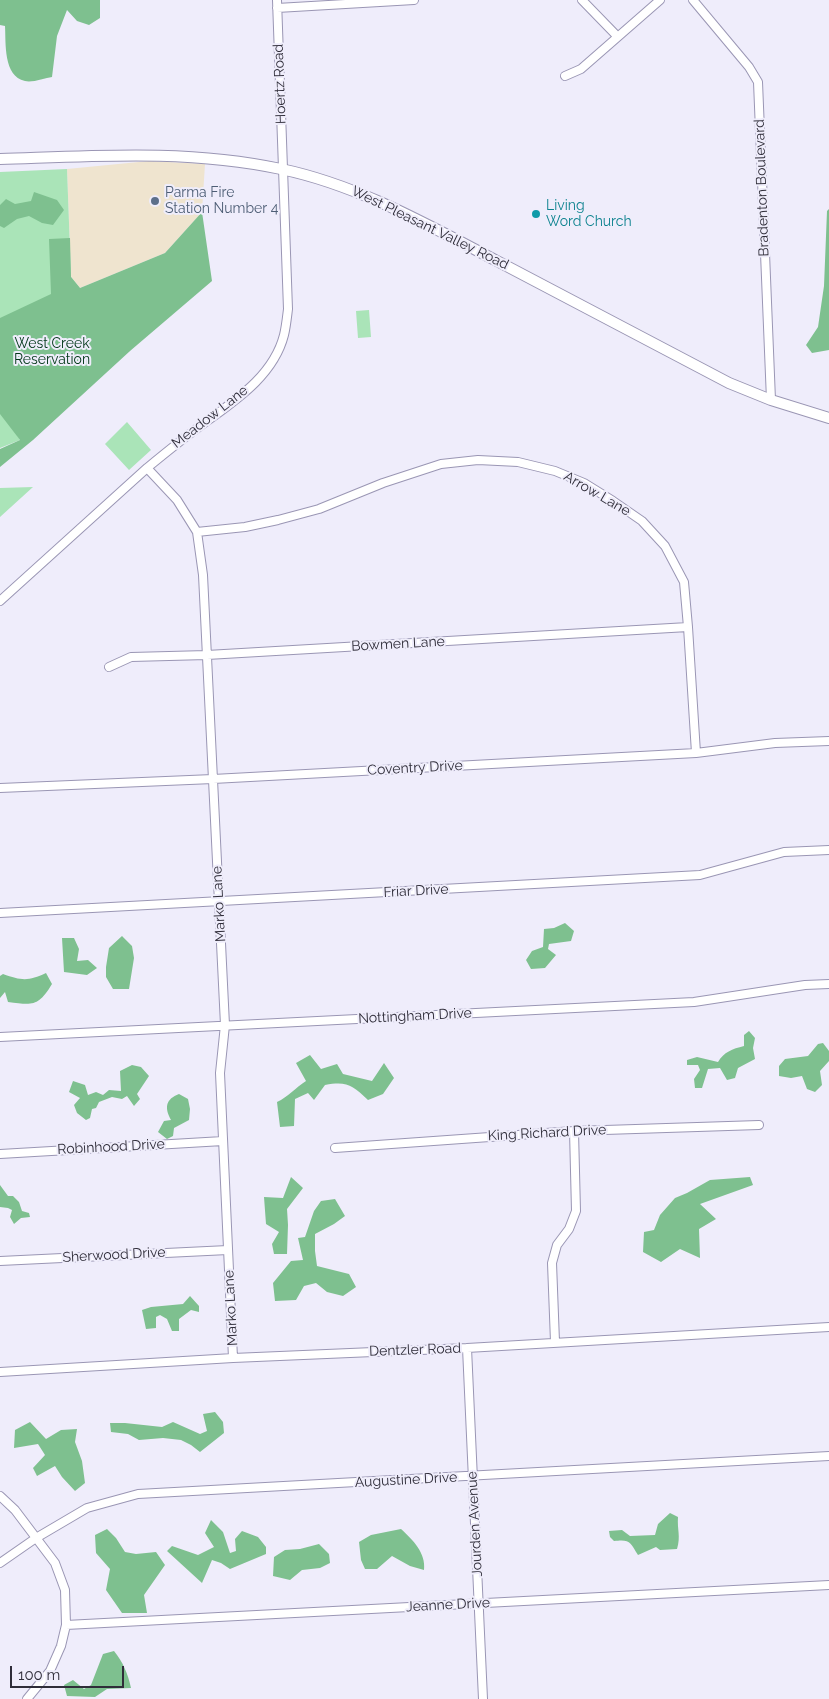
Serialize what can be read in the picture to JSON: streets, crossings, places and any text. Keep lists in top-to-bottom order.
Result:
{
  "streets": {
    "main road": ["West Pleasant Valley Road"],
    "street": [
      "Hoertz Road",
      "Bradenton Boulevard",
      "Meadow Lane",
      "Arrow Lane",
      "Bowmen Lane",
      "Coventry Drive",
      "Friar Drive",
      "Marko Lane",
      "Nottingham Drive",
      "King Richard Drive",
      "Robinhood Drive",
      "Sherwood Drive",
      "Dentzler Road",
      "Augustine Drive",
      "Jourden Avenue",
      "Jeanne Drive"
    ]
  },
  "crossings": [
    ["Hoertz Road", "West Pleasant Valley Road"],
    ["Hoertz Road", "Meadow Lane"],
    ["Bradenton Boulevard", "West Pleasant Valley Road"],
    ["West Pleasant Valley Road", "Meadow Lane"],
    ["Meadow Lane", "Marko Lane"],
    ["Arrow Lane", "Bowmen Lane"],
    ["Arrow Lane", "Coventry Drive"],
    ["Arrow Lane", "Marko Lane"],
    ["Bowmen Lane", "Marko Lane"],
    ["Coventry Drive", "Marko Lane"],
    ["Friar Drive", "Marko Lane"],
    ["Marko Lane", "Nottingham Drive"],
    ["Marko Lane", "Robinhood Drive"],
    ["Marko Lane", "Sherwood Drive"],
    ["Marko Lane", "Dentzler Road"],
    ["Dentzler Road", "Jourden Avenue"],
    ["Augustine Drive", "Jourden Avenue"],
    ["Jourden Avenue", "Jeanne Drive"]
  ],
  "parks": ["West Creek Reservation"],
  "places": ["Parma Fire Station Number 4", "Living Word Church"],
  "scale_bar": "100 m"
}
